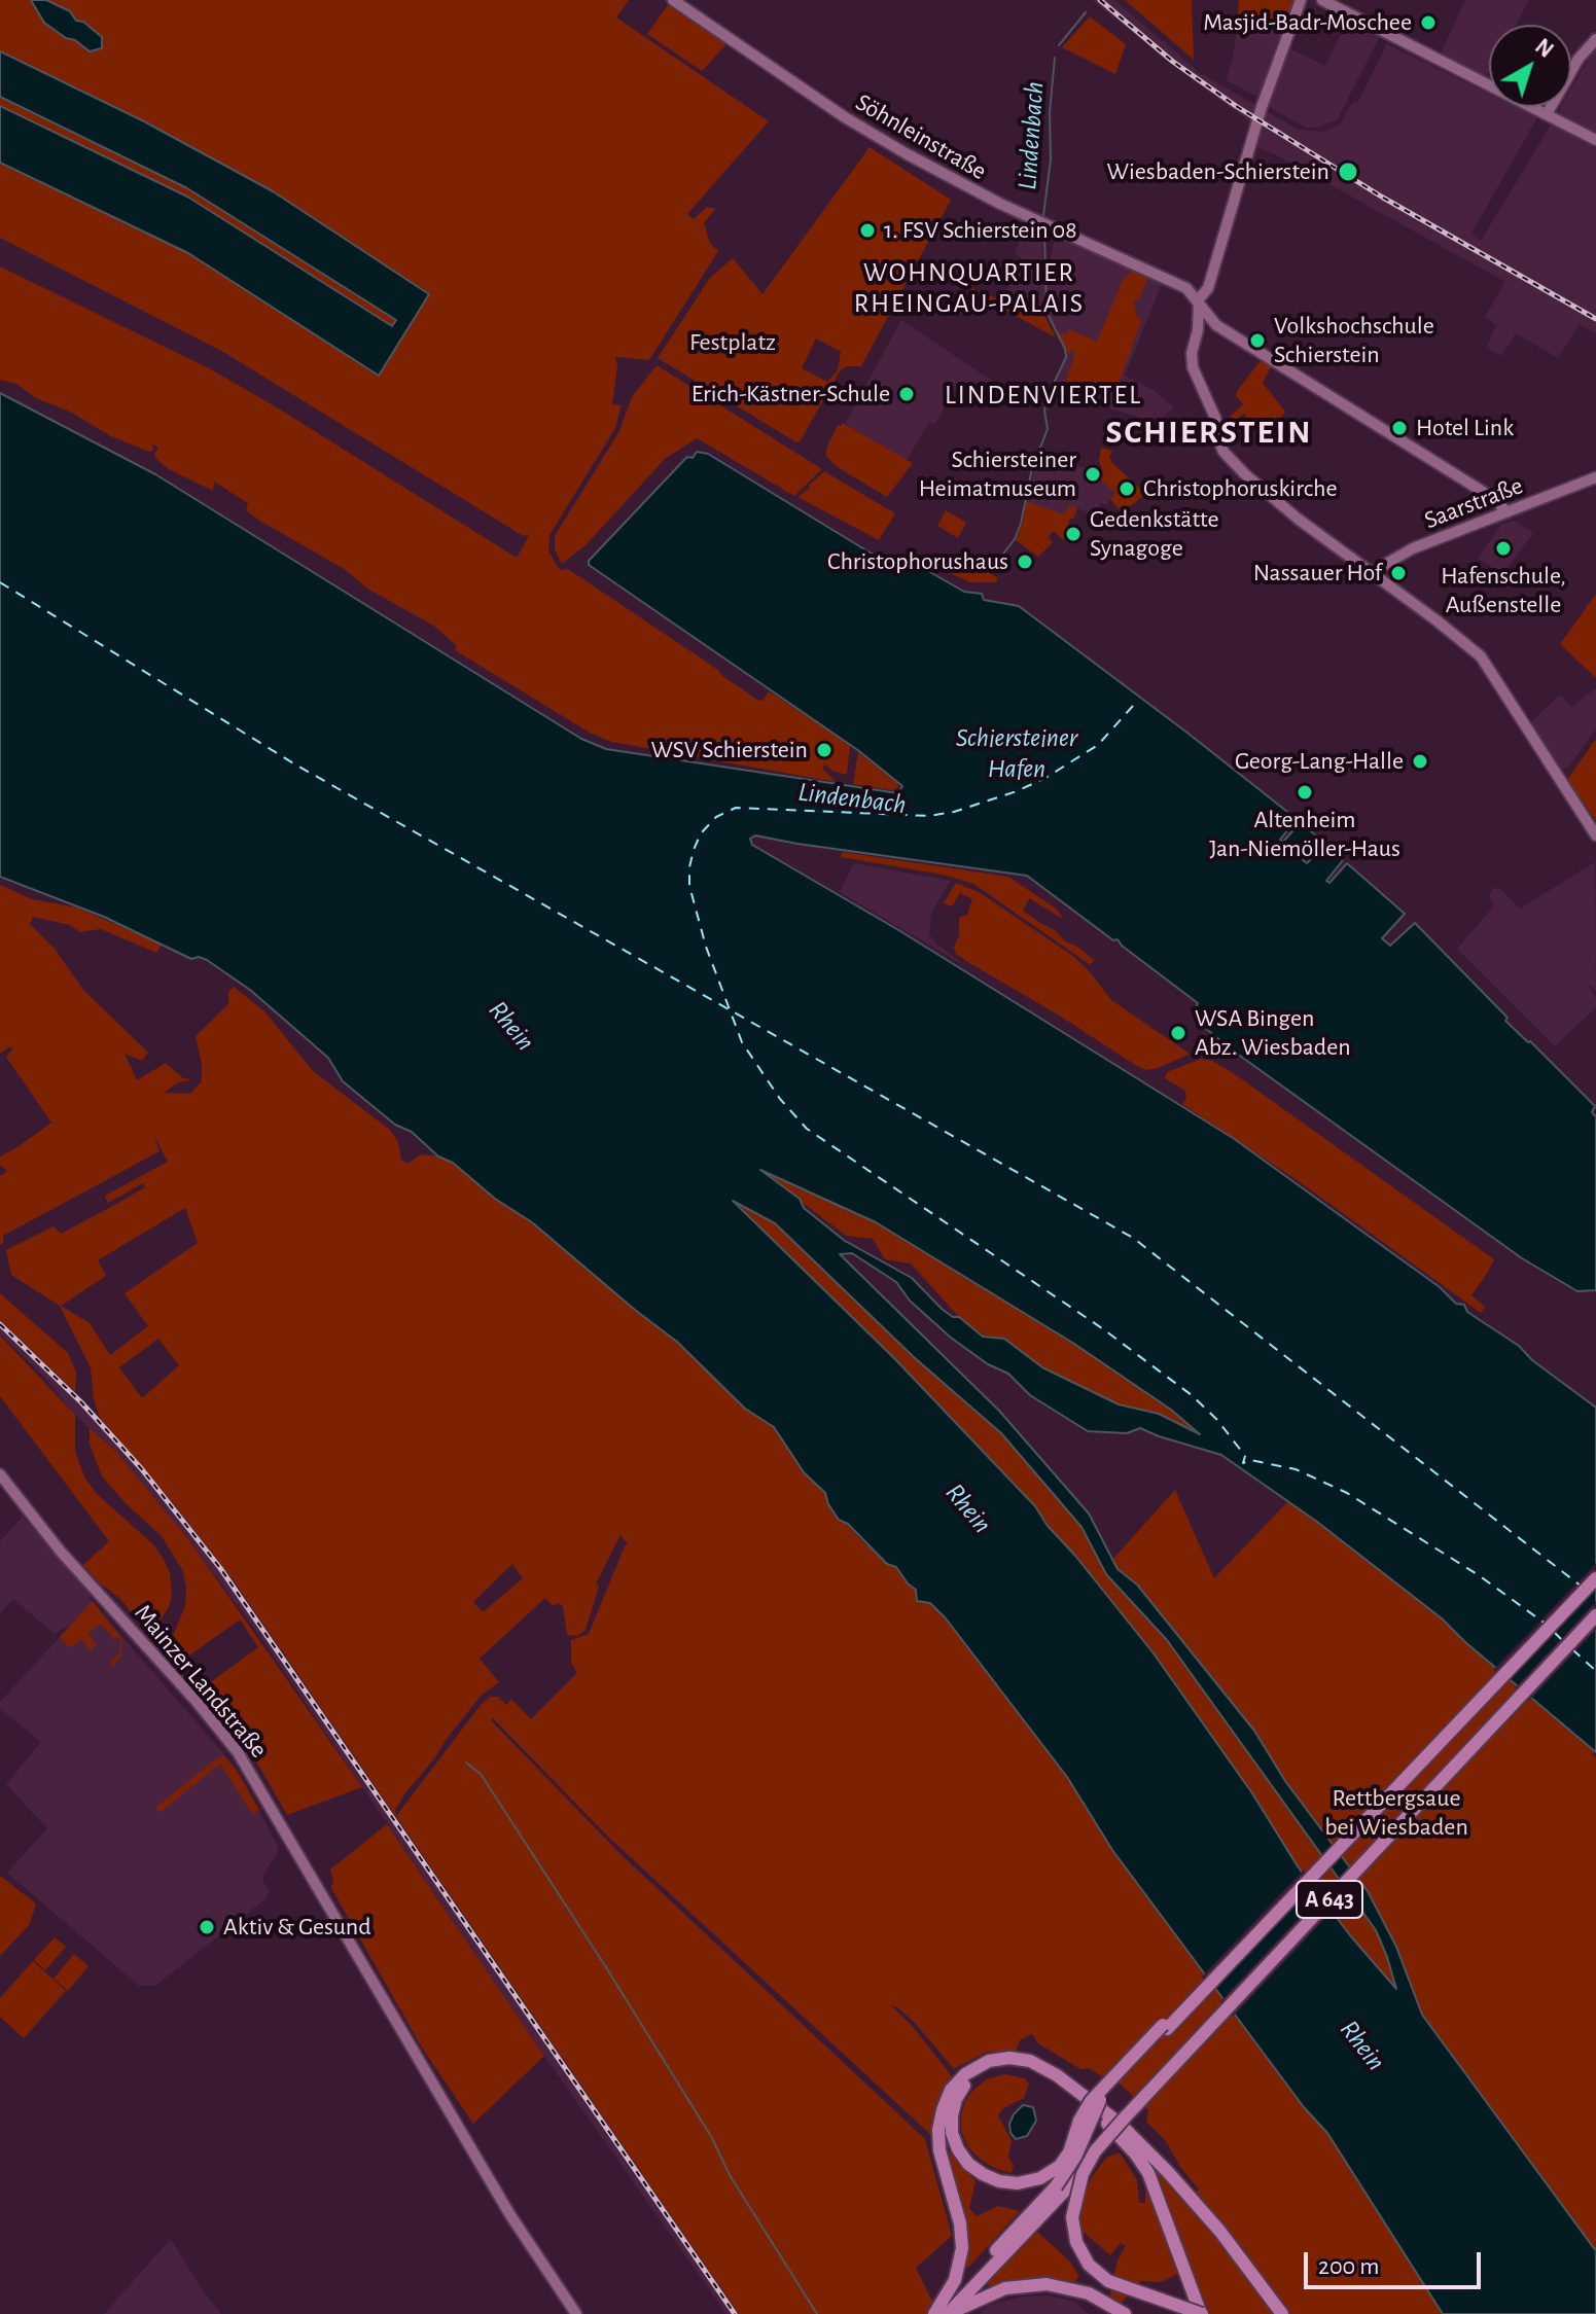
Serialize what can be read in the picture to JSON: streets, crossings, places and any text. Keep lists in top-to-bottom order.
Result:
{
  "streets": {
    "highway": ["A 643"],
    "street": ["Söhnleinstraße", "Saarstraße", "Mainzer Landstraße"]
  },
  "districts": ["WOHNQUARTIER RHEINGAU-PALAIS", "LINDENVIERTEL", "SCHIERSTEIN"],
  "water": ["Lindenbach", "Schiersteiner Hafen", "Rhein"],
  "parks": ["Festplatz", "Rettbergsaue bei Wiesbaden"],
  "places": [
    "Masjid-Badr-Moschee",
    "Wiesbaden-Schierstein",
    "1. FSV Schierstein 08",
    "Volkshochschule Schierstein",
    "Erich-Kästner-Schule",
    "Hotel Link",
    "Schiersteiner Heimatmuseum",
    "Christophoruskirche",
    "Gedenkstätte Synagoge",
    "Hafenschule, Außenstelle",
    "Christophorushaus",
    "Nassauer Hof",
    "WSV Schierstein",
    "Georg-Lang-Halle",
    "Altenheim Jan-Niemöller-Haus",
    "WSA Bingen Abz. Wiesbaden",
    "Aktiv & Gesund"
  ],
  "scale_bar": "200 m",
  "north": "top right"
}
